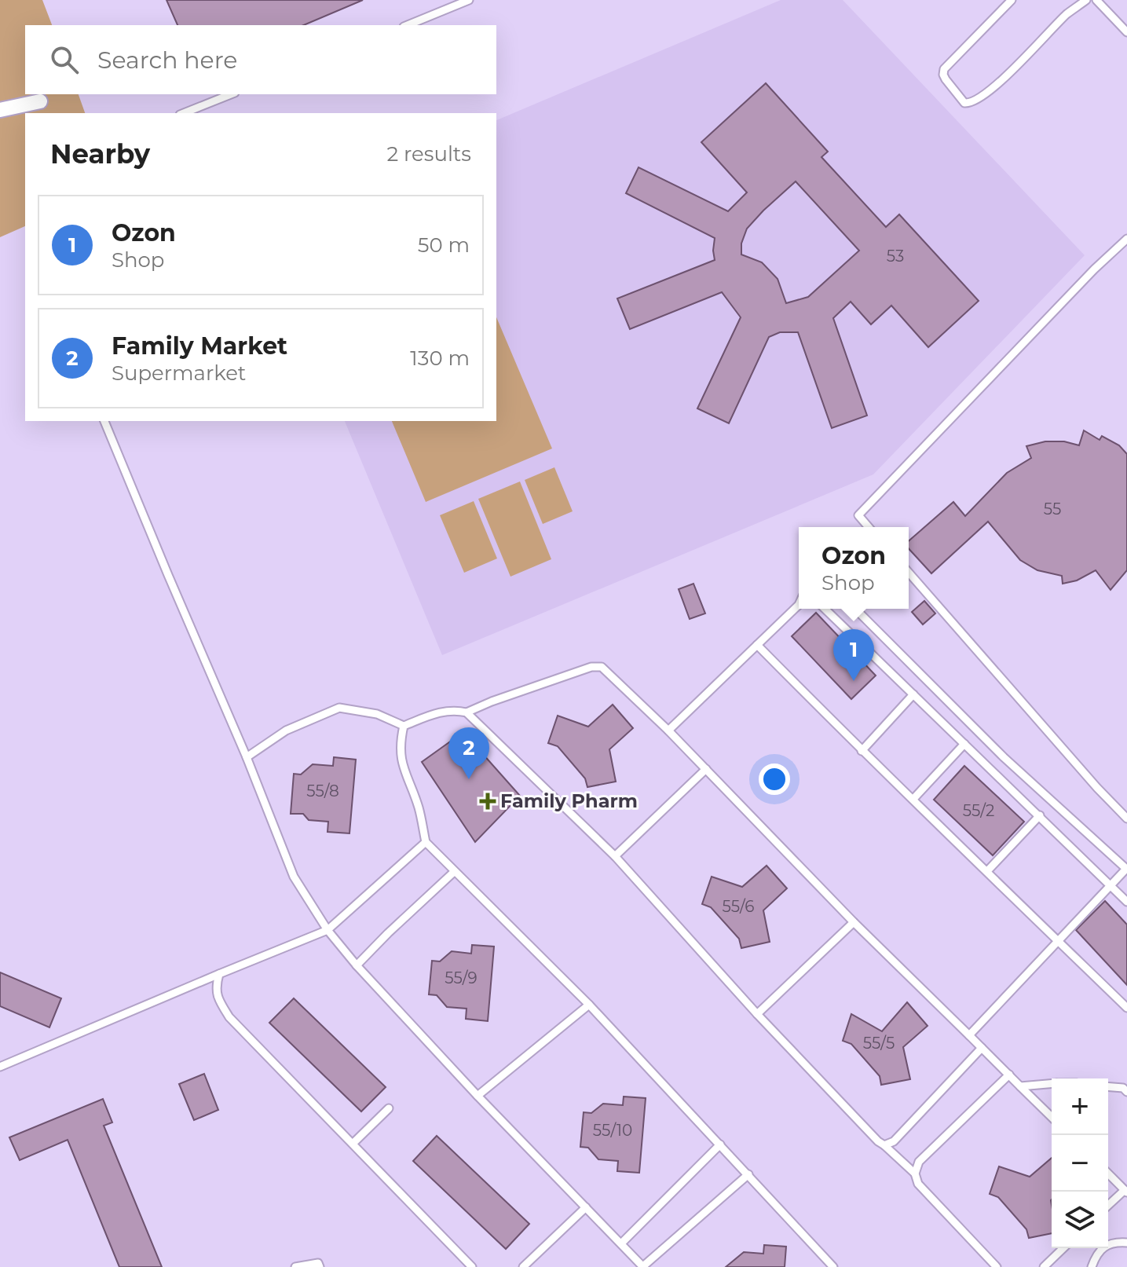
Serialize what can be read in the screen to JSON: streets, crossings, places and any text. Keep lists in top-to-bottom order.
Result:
{
  "places": {
    "health": ["Family Pharm"]
  },
  "house_numbers": [
    "53",
    "55",
    "55/8",
    "55/2",
    "55/6",
    "55/9",
    "55/5",
    "55/10"
  ],
  "page": {
    "search": "Search here",
    "heading": ["Nearby", "2 results"],
    "list": [
      {
        "mark": "1",
        "name": "Ozon",
        "note": "Shop",
        "value": "50 m"
      },
      {
        "mark": "2",
        "name": "Family Market",
        "note": "Supermarket",
        "value": "130 m"
      }
    ],
    "popup": ["Ozon", "Shop"],
    "pins": ["1", "2"],
    "map_buttons": ["+", "−"]
  }
}
